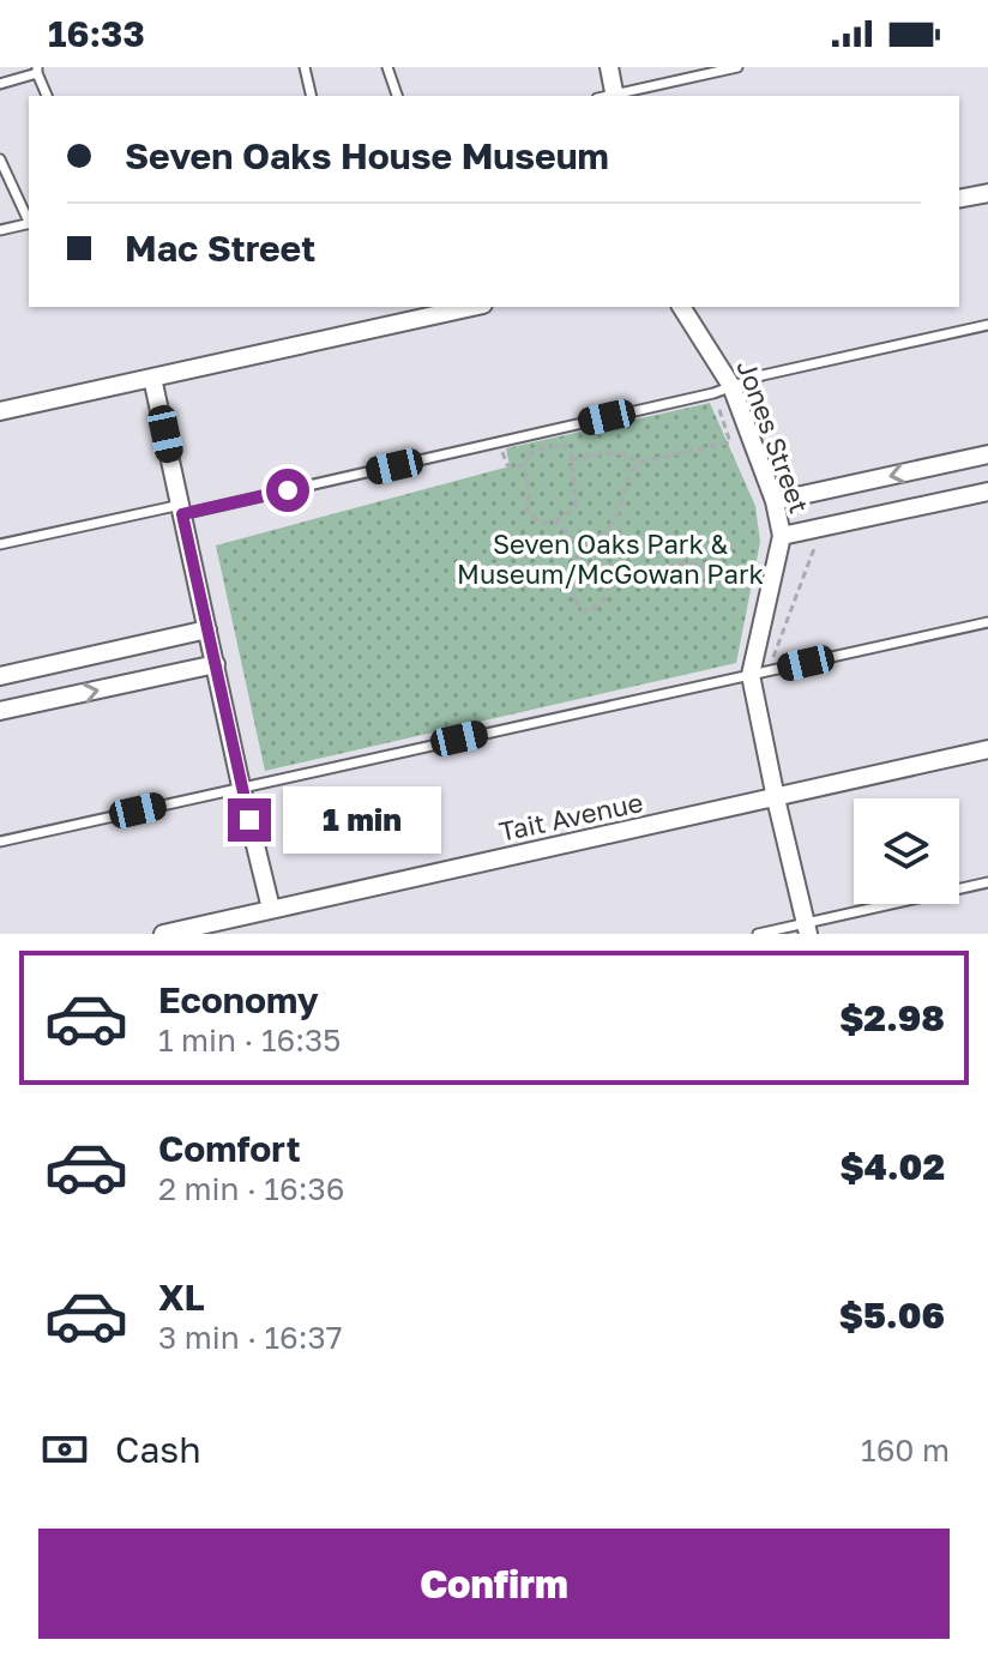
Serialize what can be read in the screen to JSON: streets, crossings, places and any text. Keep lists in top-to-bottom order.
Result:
{
  "streets": {
    "street": ["Jones Street", "Tait Avenue"]
  },
  "crossings": [
    ["Jones Street", "Tait Avenue"]
  ],
  "parks": ["Seven Oaks Park & Museum/McGowan Park"],
  "page": {
    "status": "16:33",
    "banner": ["Seven Oaks House Museum", "Mac Street"],
    "bubble": "1 min",
    "list": [
      {
        "name": "Economy",
        "note": "1 min · 16:35",
        "value": "$2.98"
      },
      {
        "name": "Comfort",
        "note": "2 min · 16:36",
        "value": "$4.02"
      },
      {
        "name": "XL",
        "note": "3 min · 16:37",
        "value": "$5.06"
      }
    ],
    "pay": ["Cash", "160 m"],
    "buttons": "Confirm"
  }
}
